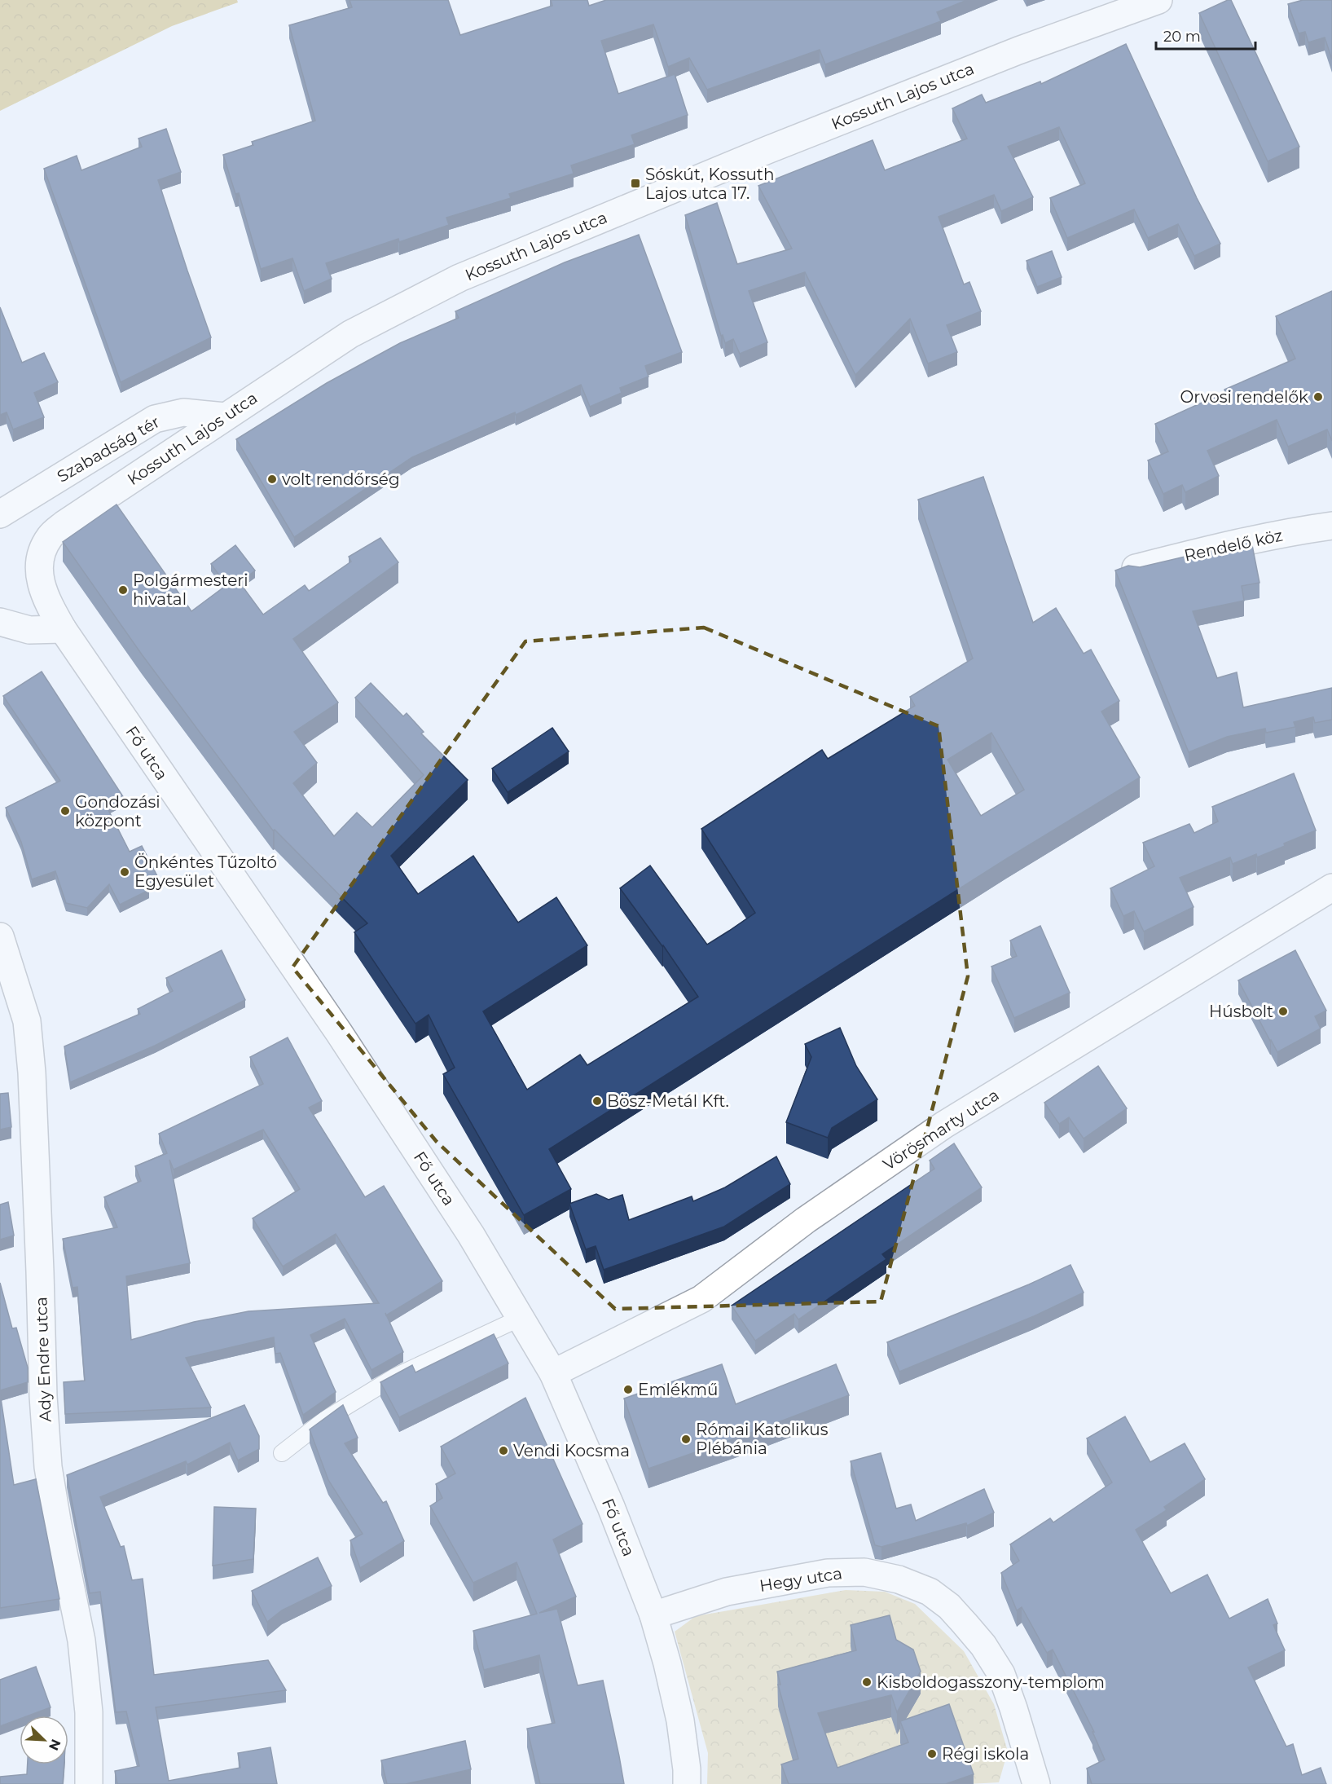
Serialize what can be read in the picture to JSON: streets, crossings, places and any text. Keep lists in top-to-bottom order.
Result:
{
  "streets": {
    "street": [
      "Kossuth Lajos utca",
      "Szabadság tér",
      "Rendelő köz",
      "Fő utca",
      "Vörösmarty utca",
      "Ady Endre utca",
      "Hegy utca"
    ]
  },
  "crossings": [
    ["Kossuth Lajos utca", "Szabadság tér"],
    ["Kossuth Lajos utca", "Fő utca"],
    ["Fő utca", "Vörösmarty utca"],
    ["Fő utca", "Hegy utca"]
  ],
  "places": {
    "transit": ["Sóskút, Kossuth Lajos utca 17."],
    "other": [
      "Orvosi rendelők",
      "volt rendőrség",
      "Polgármesteri hivatal",
      "Gondozási központ",
      "Önkéntes Tűzoltó Egyesület",
      "Húsbolt",
      "Bösz-Metál Kft.",
      "Emlékmű",
      "Római Katolikus Plébánia",
      "Vendi Kocsma",
      "Kisboldogasszony-templom",
      "Régi iskola"
    ]
  },
  "scale_bar": "20 m",
  "north": "bottom right"
}
